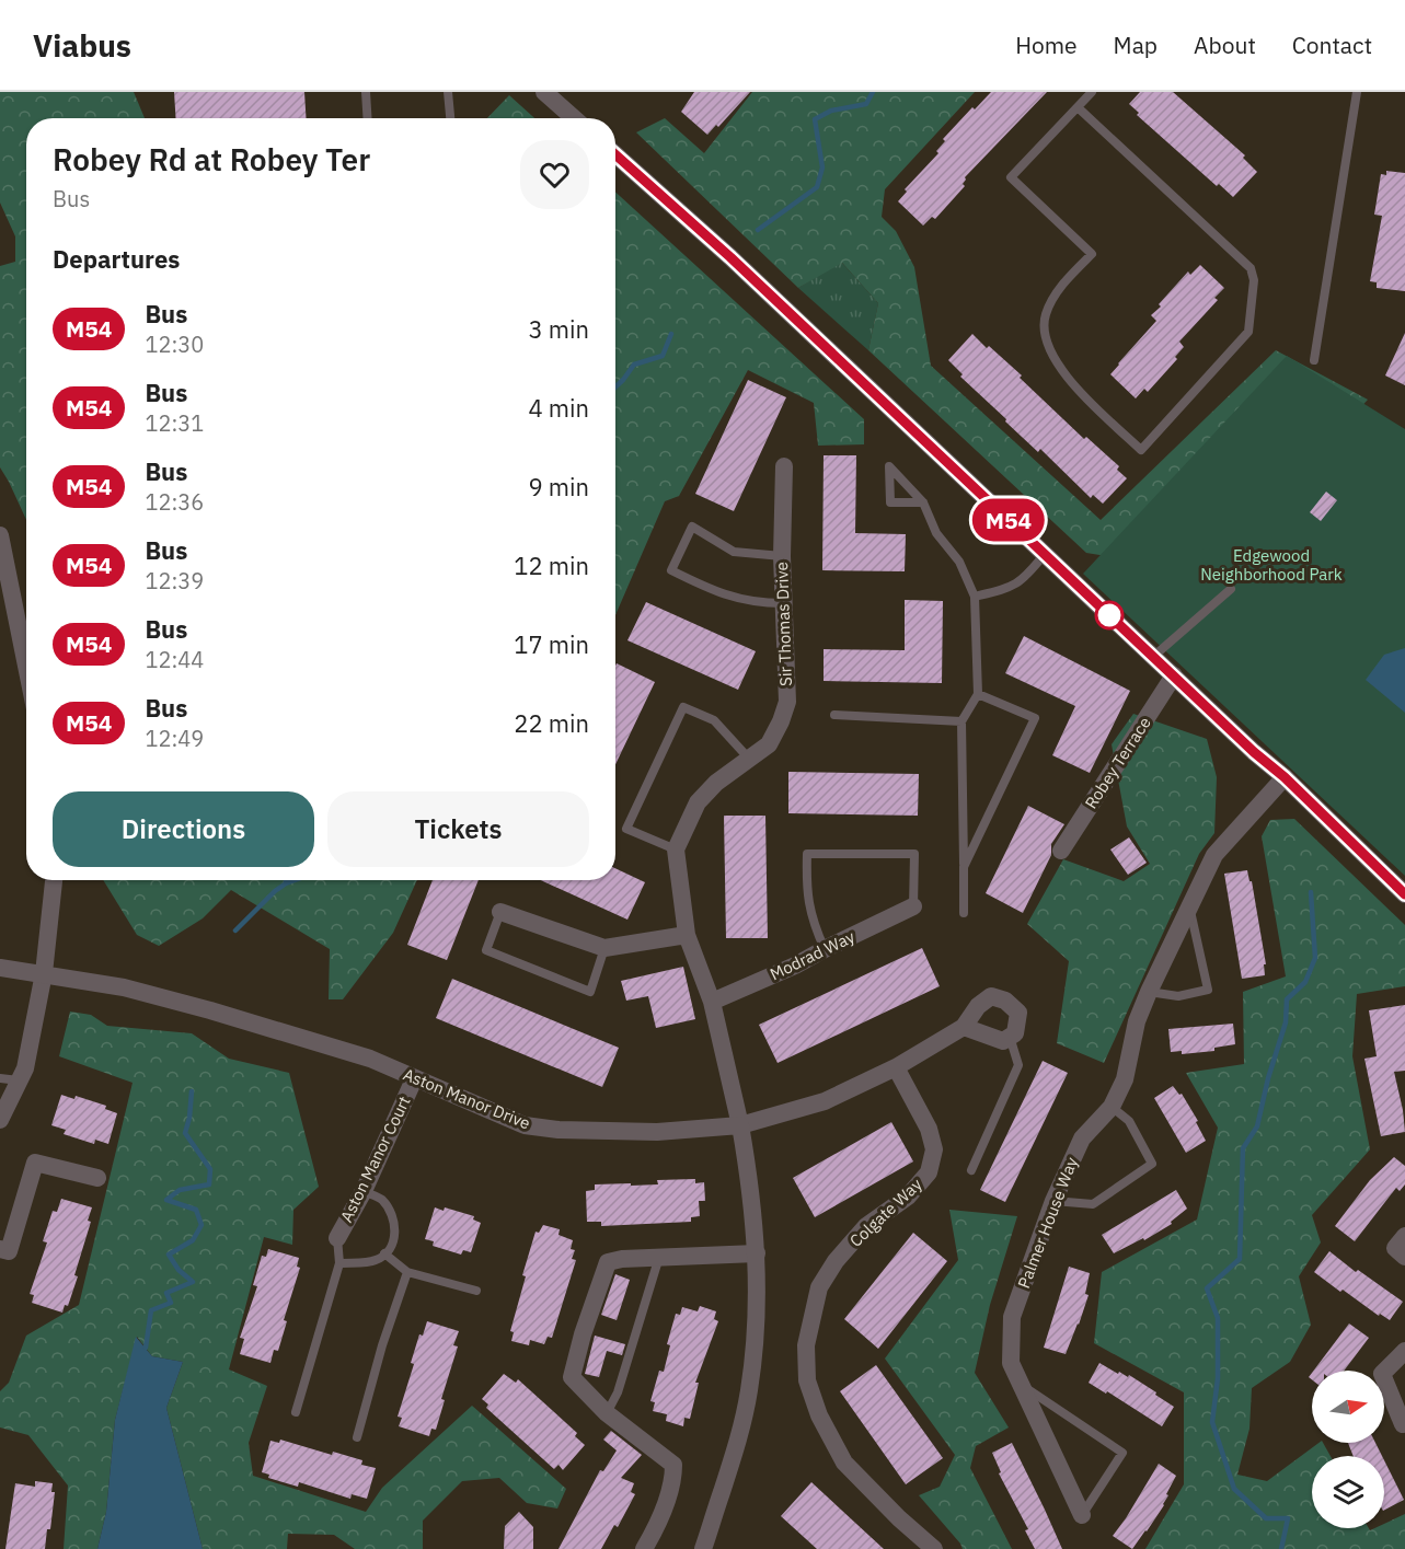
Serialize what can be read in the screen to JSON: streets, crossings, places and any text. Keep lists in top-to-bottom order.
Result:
{
  "streets": {
    "street": [
      "Sir Thomas Drive",
      "Robey Terrace",
      "Modrad Way",
      "Aston Manor Drive",
      "Aston Manor Court",
      "Colgate Way",
      "Palmer House Way"
    ]
  },
  "crossings": [
    ["Aston Manor Drive", "Aston Manor Court"],
    ["Aston Manor Drive", "Colgate Way"]
  ],
  "parks": ["Edgewood Neighborhood Park"],
  "lines": ["bus line M54"],
  "north": "right",
  "page": {
    "header": "Viabus",
    "nav": [
      "Home",
      "Map",
      "About",
      "Contact"
    ],
    "on_map": "M54",
    "heading": [
      ["Robey Rd at Robey Ter", "Bus"],
      "Departures"
    ],
    "list": [
      {
        "mark": "M54",
        "name": "Bus",
        "note": "12:30",
        "value": "3 min"
      },
      {
        "mark": "M54",
        "name": "Bus",
        "note": "12:31",
        "value": "4 min"
      },
      {
        "mark": "M54",
        "name": "Bus",
        "note": "12:36",
        "value": "9 min"
      },
      {
        "mark": "M54",
        "name": "Bus",
        "note": "12:39",
        "value": "12 min"
      },
      {
        "mark": "M54",
        "name": "Bus",
        "note": "12:44",
        "value": "17 min"
      },
      {
        "mark": "M54",
        "name": "Bus",
        "note": "12:49",
        "value": "22 min"
      }
    ],
    "buttons": ["Directions", "Tickets"]
  }
}
